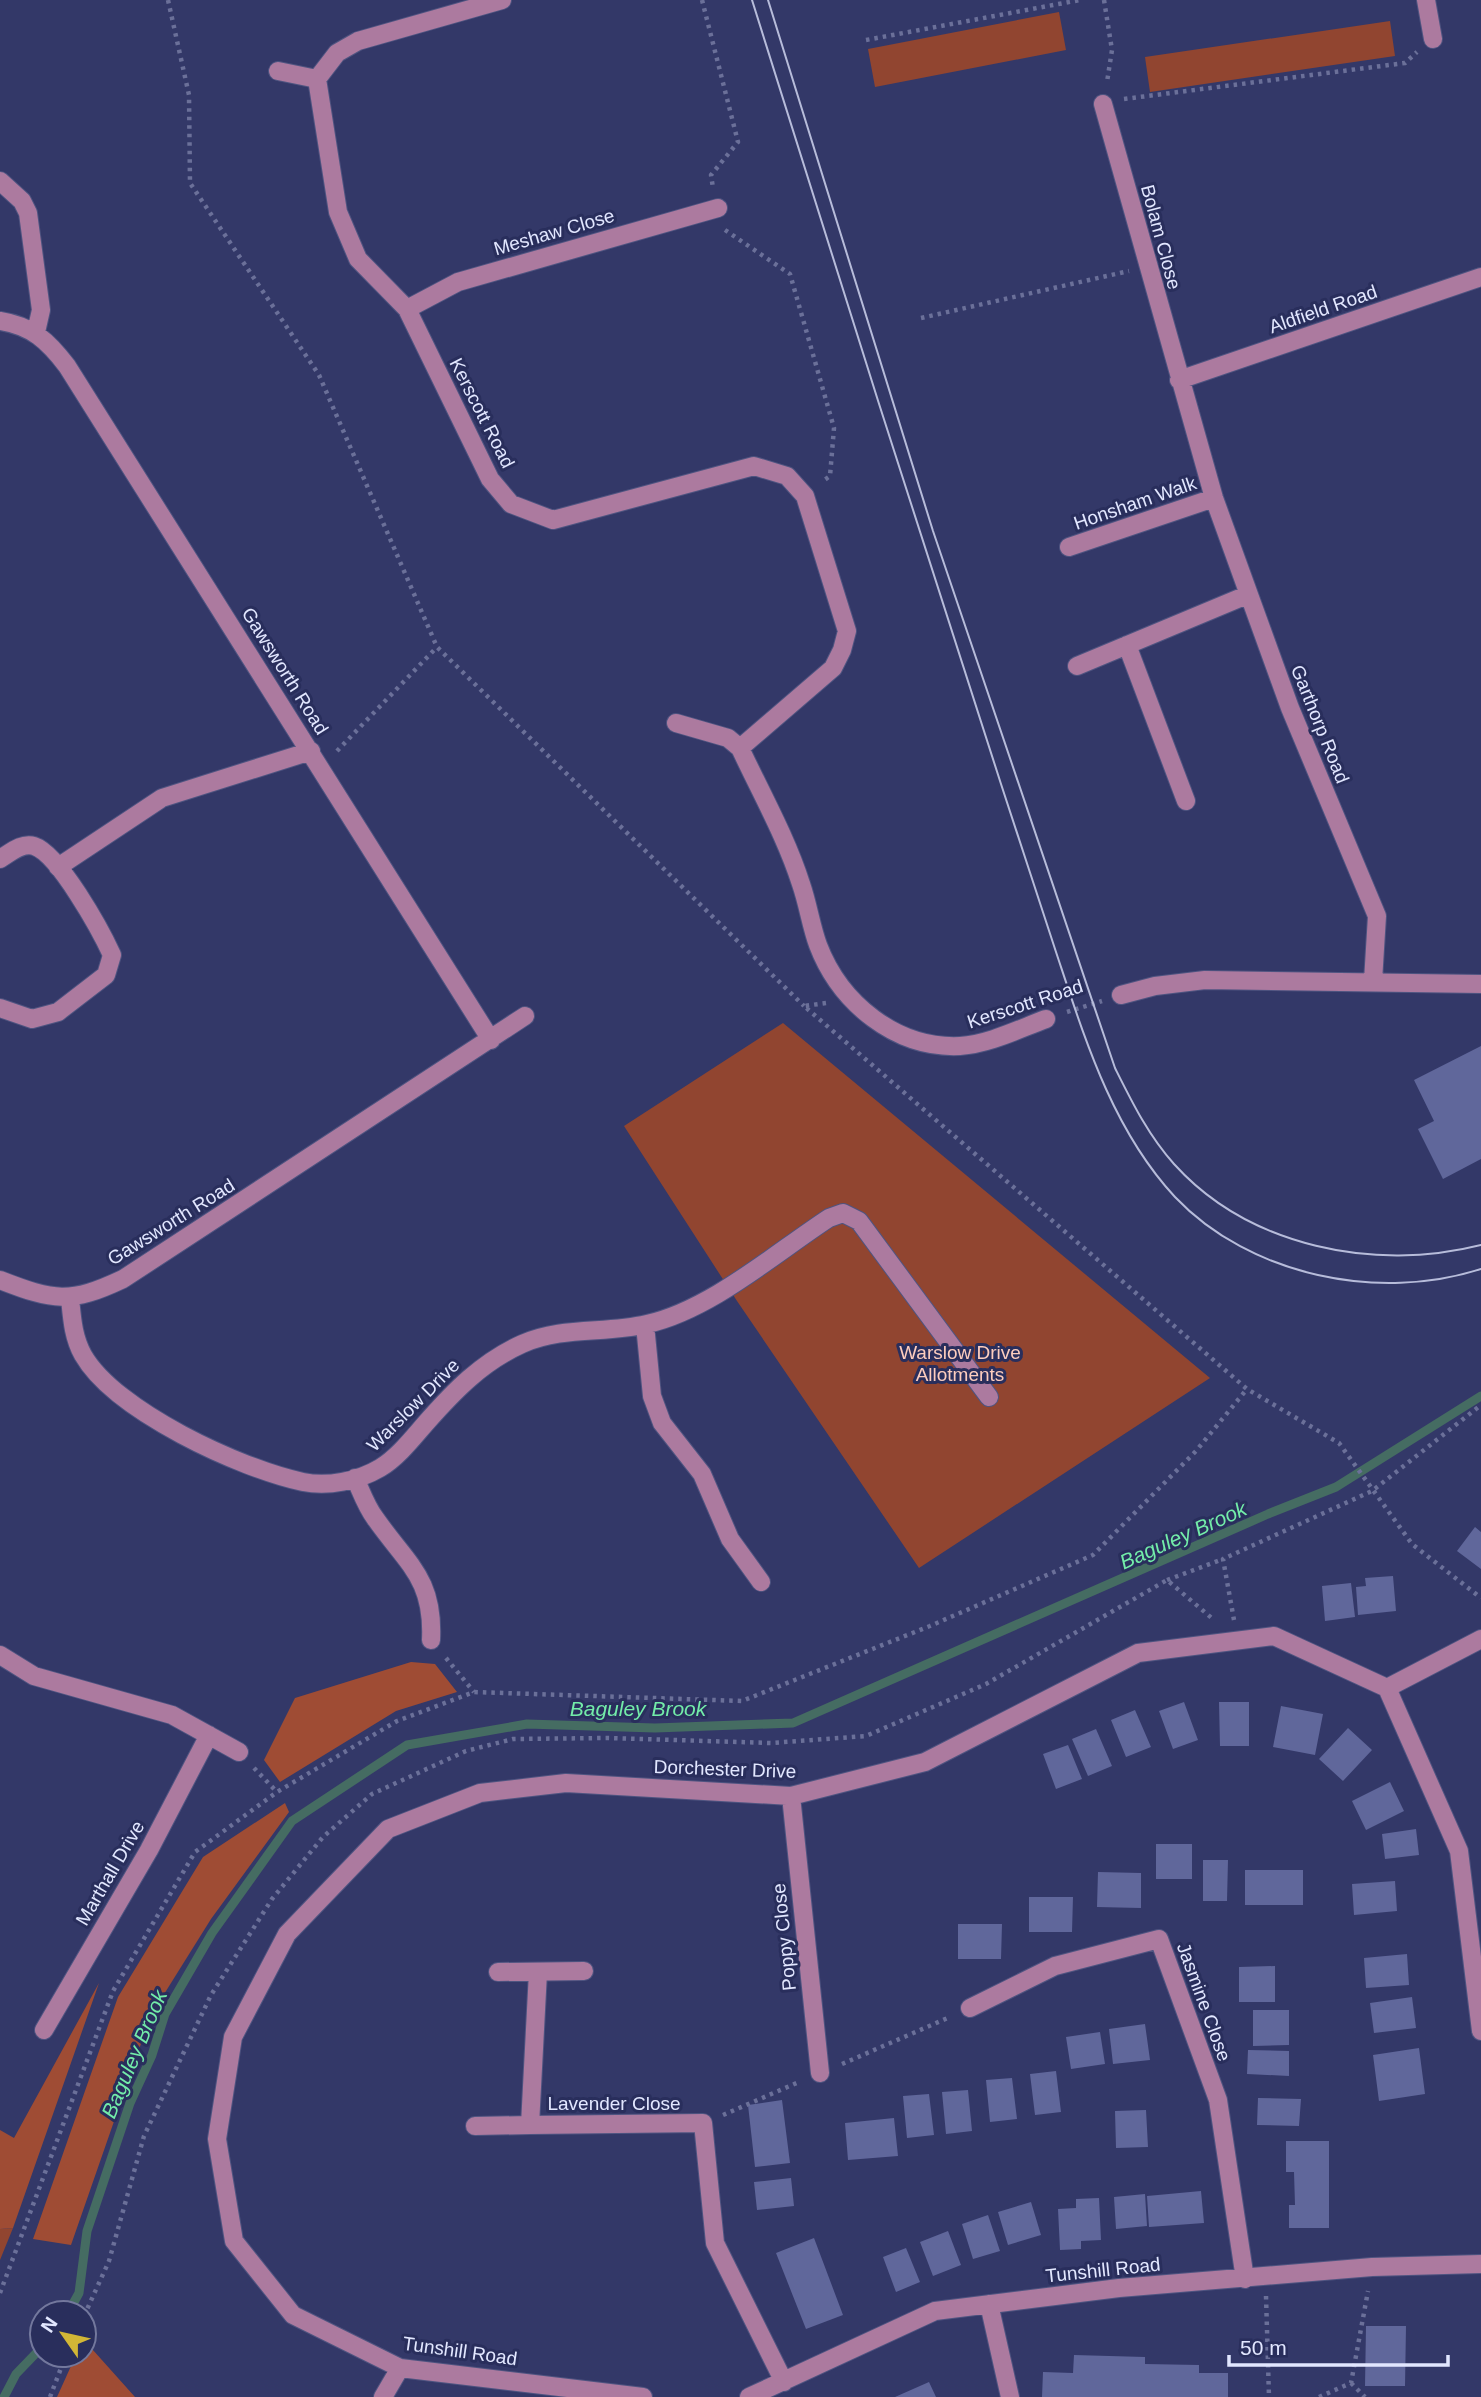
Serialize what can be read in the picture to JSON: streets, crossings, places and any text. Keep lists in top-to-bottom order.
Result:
{
  "streets": {
    "street": [
      "Meshaw Close",
      "Bolam Close",
      "Aldfield Road",
      "Kerscott Road",
      "Honsham Walk",
      "Gawsworth Road",
      "Garthorp Road",
      "Warslow Drive",
      "Dorchester Drive",
      "Marthall Drive",
      "Poppy Close",
      "Jasmine Close",
      "Lavender Close",
      "Tunshill Road"
    ]
  },
  "crossings": [
    ["Meshaw Close", "Kerscott Road"],
    ["Bolam Close", "Aldfield Road"],
    ["Bolam Close", "Garthorp Road"],
    ["Aldfield Road", "Garthorp Road"],
    ["Honsham Walk", "Garthorp Road"],
    ["Gawsworth Road", "Warslow Drive"],
    ["Dorchester Drive", "Poppy Close"],
    ["Dorchester Drive", "Tunshill Road"],
    ["Jasmine Close", "Tunshill Road"],
    ["Lavender Close", "Tunshill Road"]
  ],
  "water": ["Baguley Brook"],
  "parks": ["Warslow Drive Allotments"],
  "scale_bar": "50 m",
  "north": "top left"
}
